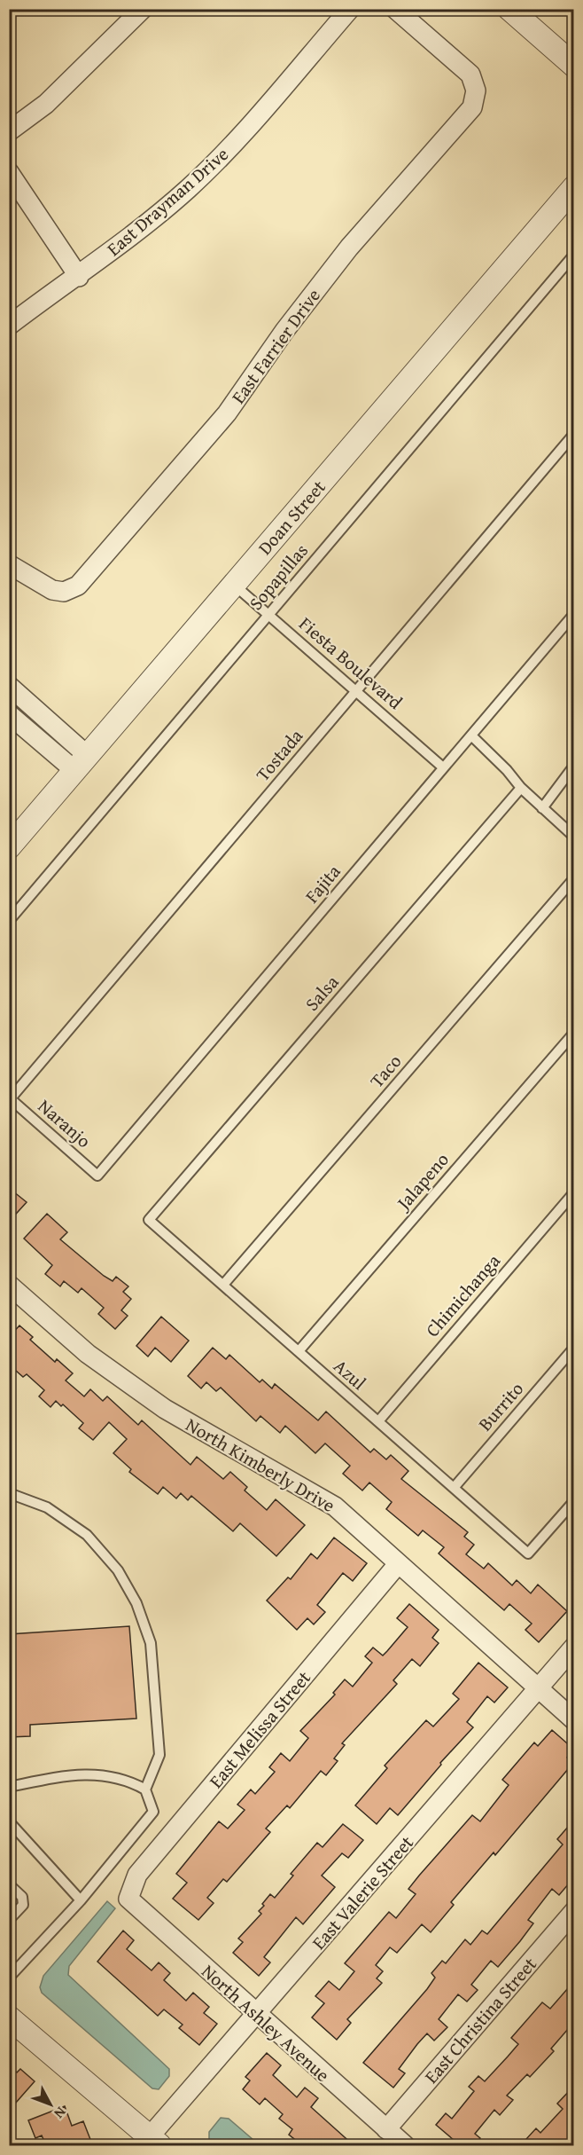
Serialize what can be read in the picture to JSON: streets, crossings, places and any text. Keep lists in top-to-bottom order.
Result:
{
  "streets": {
    "street": [
      "East Drayman Drive",
      "East Farrier Drive",
      "Doan Street",
      "North Kimberly Drive",
      "East Melissa Street",
      "East Valerie Street",
      "East Christina Street",
      "North Ashley Avenue"
    ],
    "lane": [
      "Sopapillas",
      "Fiesta Boulevard",
      "Tostada",
      "Fajita",
      "Salsa",
      "Taco",
      "Naranjo",
      "Jalapeno",
      "Chimichanga",
      "Azul",
      "Burrito"
    ]
  },
  "crossings": [
    ["Doan Street", "Fiesta Boulevard"],
    ["Sopapillas", "Fiesta Boulevard"],
    ["Fiesta Boulevard", "Tostada"],
    ["Fiesta Boulevard", "Fajita"],
    ["Tostada", "Naranjo"],
    ["Fajita", "Naranjo"],
    ["Salsa", "Azul"],
    ["Taco", "Azul"],
    ["Jalapeno", "Azul"],
    ["Chimichanga", "Azul"],
    ["Azul", "Burrito"],
    ["North Kimberly Drive", "East Melissa Street"],
    ["North Kimberly Drive", "East Valerie Street"],
    ["East Melissa Street", "North Ashley Avenue"],
    ["East Valerie Street", "North Ashley Avenue"],
    ["East Christina Street", "North Ashley Avenue"]
  ],
  "north": "bottom right"
}
